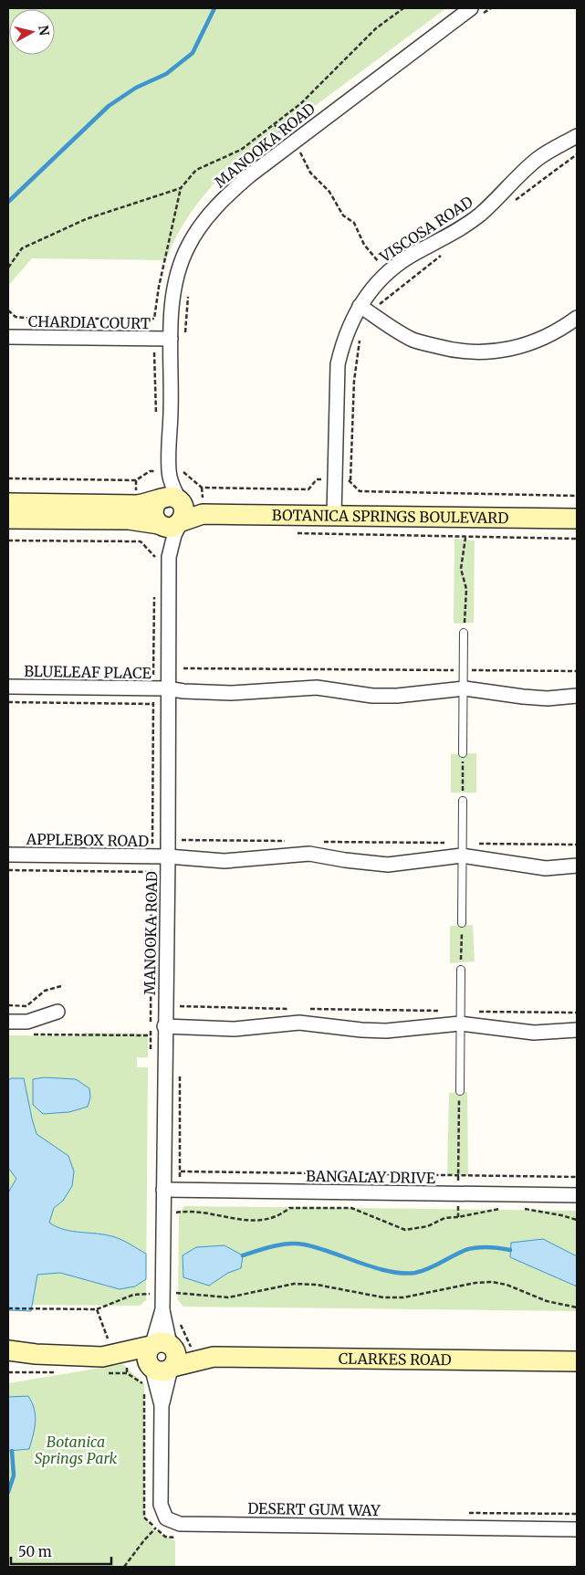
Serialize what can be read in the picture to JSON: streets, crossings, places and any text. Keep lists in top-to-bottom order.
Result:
{
  "streets": {
    "street": [
      "MANOOKA ROAD",
      "VISCOSA ROAD",
      "CHARDIA COURT",
      "BOTANICA SPRINGS BOULEVARD",
      "BLUELEAF PLACE",
      "APPLEBOX ROAD",
      "BANGALAY DRIVE",
      "CLARKES ROAD",
      "DESERT GUM WAY"
    ]
  },
  "crossings": [
    ["MANOOKA ROAD", "CHARDIA COURT"],
    ["MANOOKA ROAD", "BOTANICA SPRINGS BOULEVARD"],
    ["MANOOKA ROAD", "BLUELEAF PLACE"],
    ["MANOOKA ROAD", "APPLEBOX ROAD"],
    ["MANOOKA ROAD", "BANGALAY DRIVE"],
    ["MANOOKA ROAD", "CLARKES ROAD"],
    ["MANOOKA ROAD", "DESERT GUM WAY"],
    ["VISCOSA ROAD", "BOTANICA SPRINGS BOULEVARD"],
    ["CLARKES ROAD", "DESERT GUM WAY"]
  ],
  "parks": ["Botanica Springs Park"],
  "scale_bar": "50 m",
  "north": "right"
}
